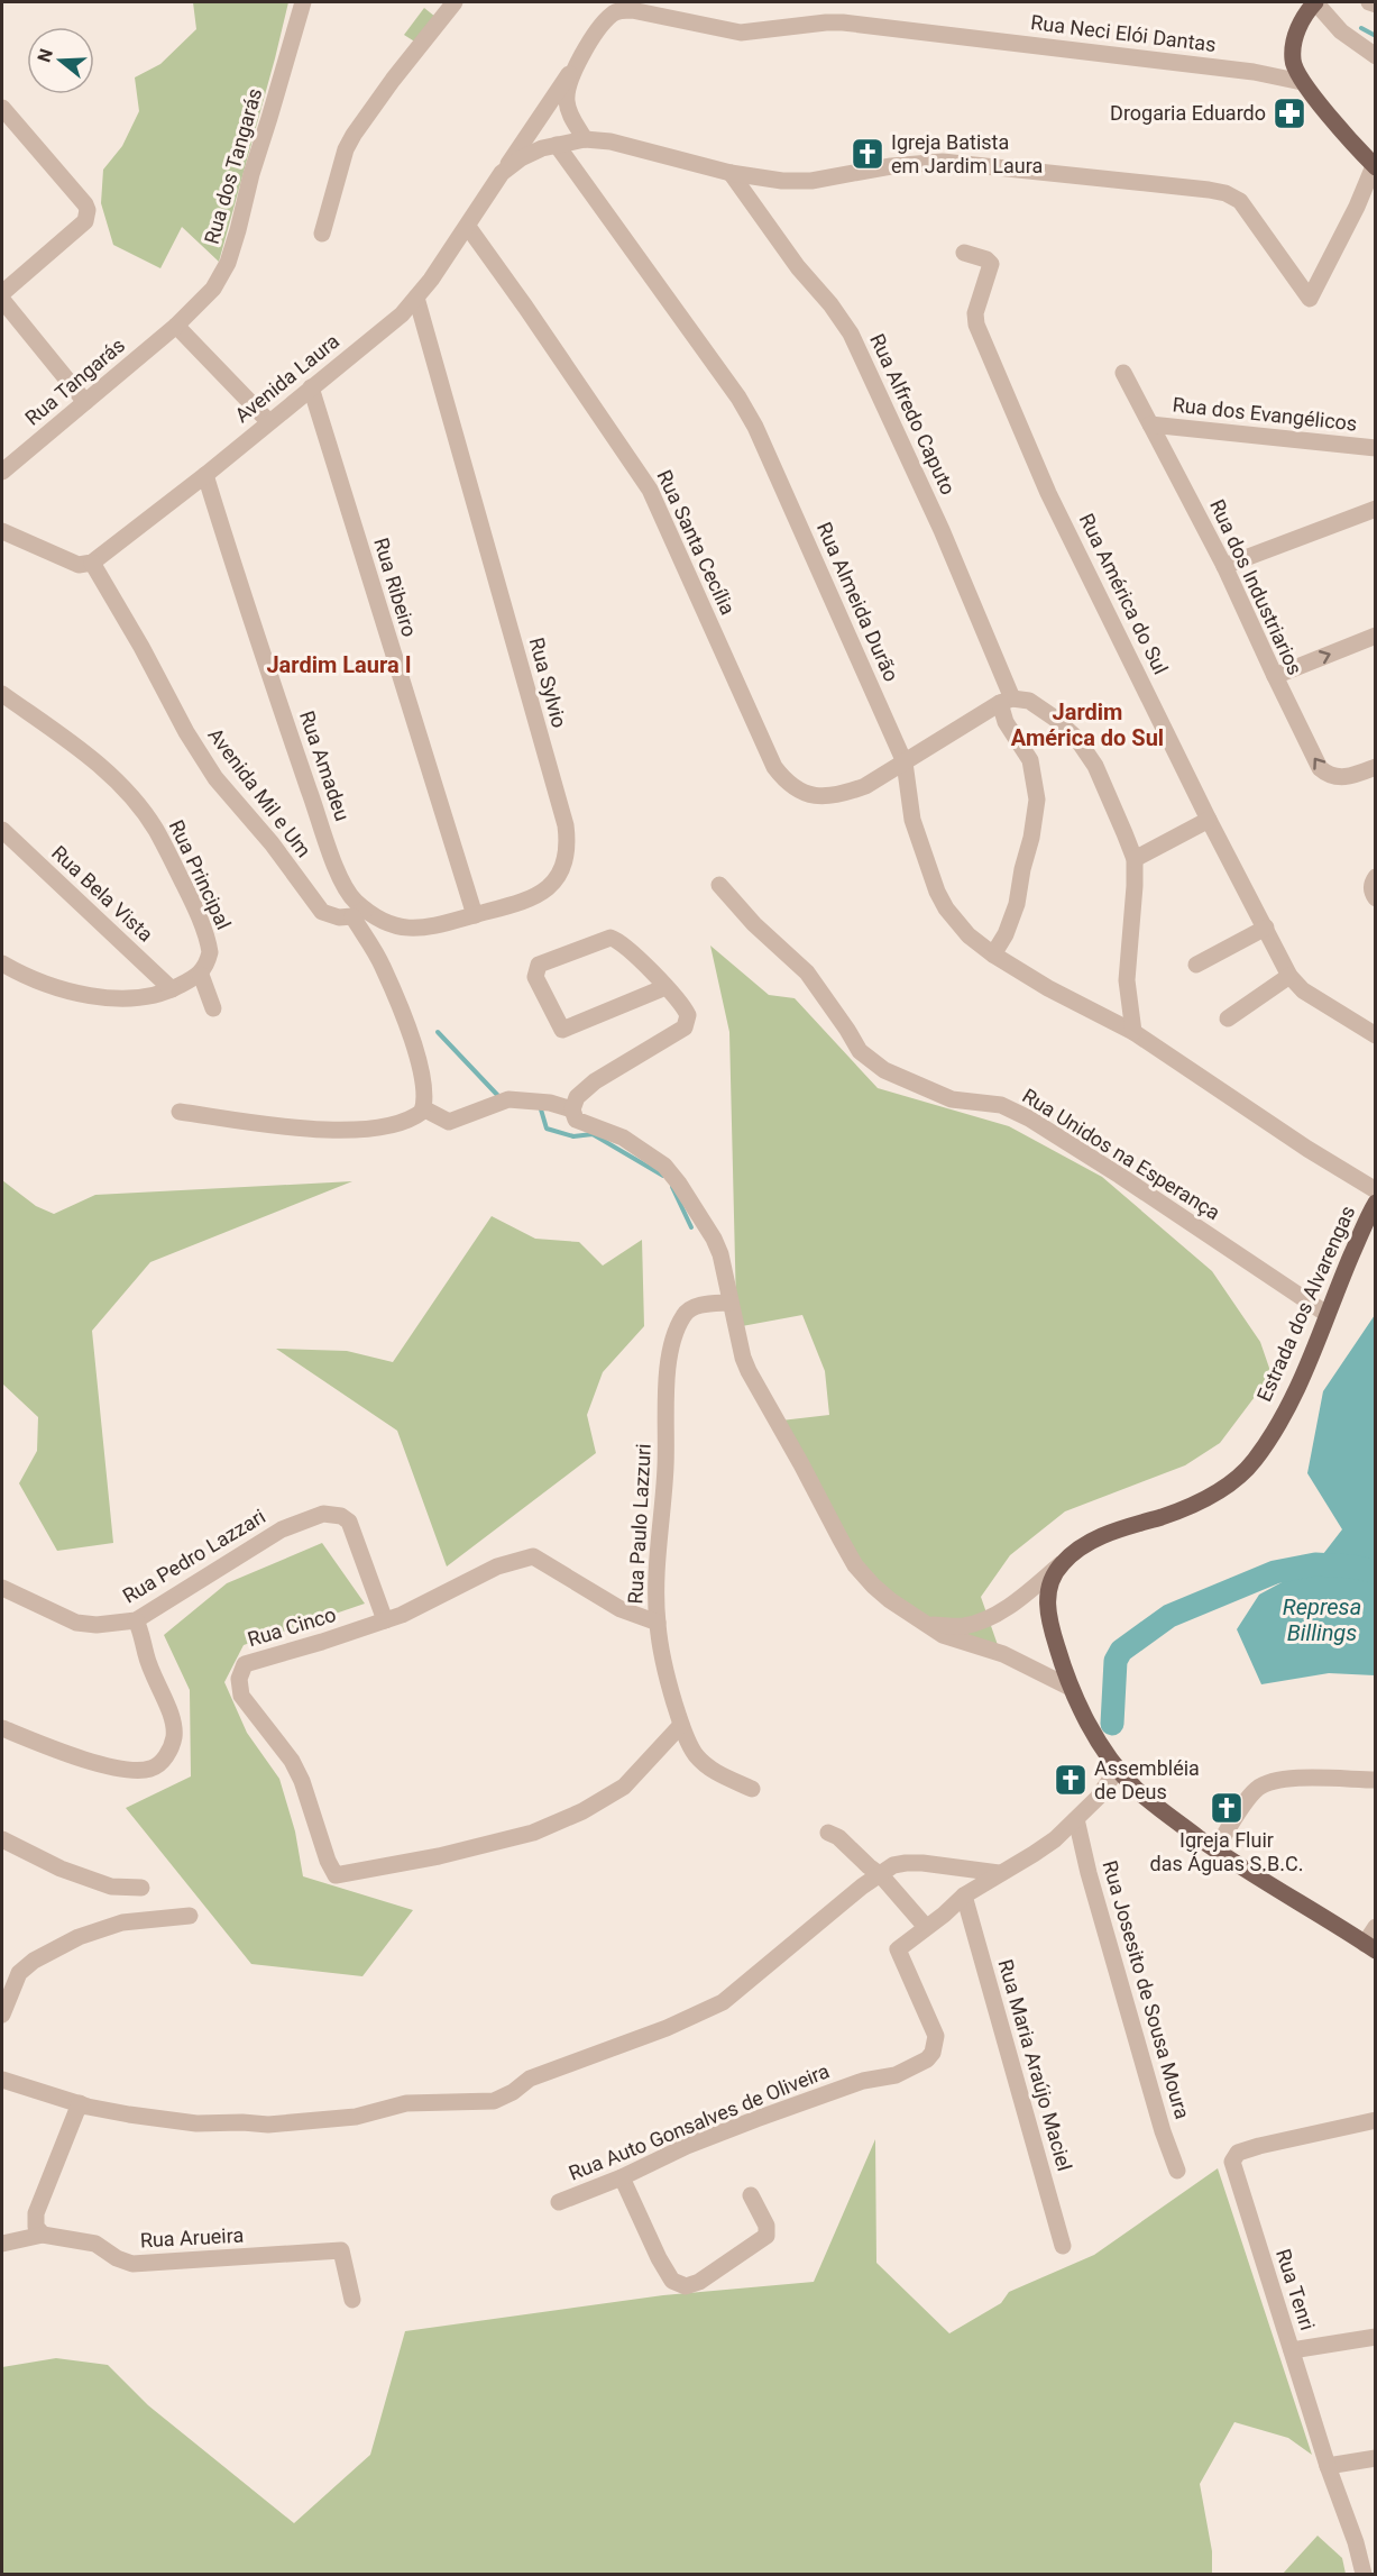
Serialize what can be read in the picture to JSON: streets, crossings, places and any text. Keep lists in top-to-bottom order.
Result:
{
  "streets": {
    "main road": ["Estrada dos Alvarengas"],
    "street": [
      "Rua Neci Elói Dantas",
      "Rua dos Tangarás",
      "Avenida Laura",
      "Rua Tangarás",
      "Rua Alfredo Caputo",
      "Rua dos Evangélicos",
      "Rua Santa Cecília",
      "Rua Ribeiro",
      "Rua dos Industriarios",
      "Rua América do Sul",
      "Rua Almeida Durão",
      "Rua Sylvio",
      "Rua Amadeu",
      "Avenida Mil e Um",
      "Rua Principal",
      "Rua Bela Vista",
      "Rua Unidos na Esperança",
      "Rua Paulo Lazzuri",
      "Rua Pedro Lazzari",
      "Rua Cinco",
      "Rua Josesito de Sousa Moura",
      "Rua Maria Araújo Maciel",
      "Rua Auto Gonsalves de Oliveira",
      "Rua Arueira",
      "Rua Tenri"
    ]
  },
  "crossings": [
    ["Rua dos Tangarás", "Rua Tangarás"],
    ["Avenida Laura", "Rua Santa Cecília"],
    ["Avenida Laura", "Rua Ribeiro"],
    ["Avenida Laura", "Rua Almeida Durão"],
    ["Avenida Laura", "Rua Sylvio"],
    ["Avenida Laura", "Rua Amadeu"],
    ["Avenida Laura", "Avenida Mil e Um"],
    ["Rua Alfredo Caputo", "Rua Santa Cecília"],
    ["Rua Alfredo Caputo", "Rua Almeida Durão"],
    ["Rua dos Evangélicos", "Rua dos Industriarios"],
    ["Rua Santa Cecília", "Rua Almeida Durão"],
    ["Rua Ribeiro", "Rua Sylvio"],
    ["Rua Sylvio", "Rua Amadeu"],
    ["Rua Sylvio", "Avenida Mil e Um"],
    ["Rua Amadeu", "Avenida Mil e Um"],
    ["Rua Unidos na Esperança", "Estrada dos Alvarengas"],
    ["Estrada dos Alvarengas", "Rua Auto Gonsalves de Oliveira"],
    ["Rua Paulo Lazzuri", "Rua Cinco"],
    ["Rua Pedro Lazzari", "Rua Cinco"],
    ["Rua Josesito de Sousa Moura", "Rua Auto Gonsalves de Oliveira"],
    ["Rua Maria Araújo Maciel", "Rua Auto Gonsalves de Oliveira"]
  ],
  "districts": ["Jardim Laura I", "Jardim América do Sul"],
  "water": ["Represa Billings"],
  "places": {
    "pharmacy": ["Drogaria Eduardo"],
    "church": ["Igreja Batista em Jardim Laura", "Assembléia de Deus", "Igreja Fluir das Águas S.B.C."]
  },
  "north": "left"
}
